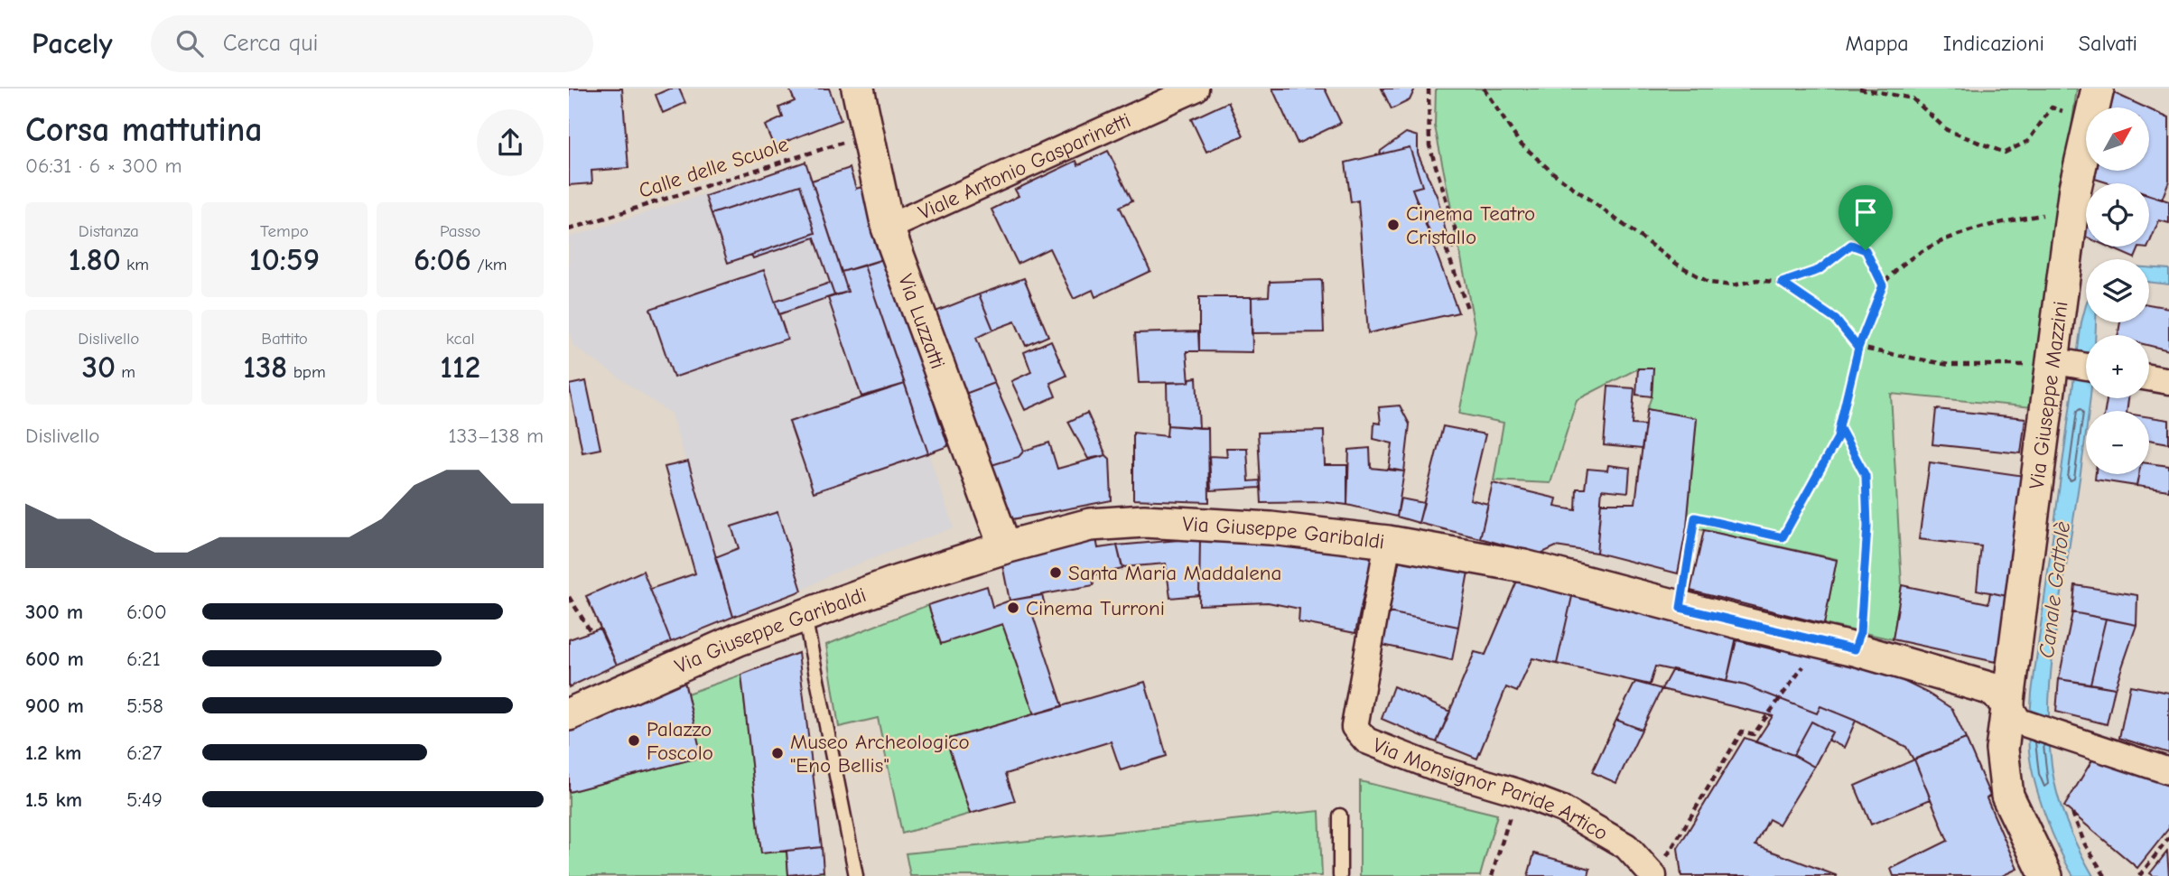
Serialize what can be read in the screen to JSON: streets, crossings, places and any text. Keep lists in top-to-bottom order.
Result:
{
  "streets": {
    "street": [
      "Viale Antonio Gasparinetti",
      "Via Luzzatti",
      "Via Giuseppe Mazzini",
      "Via Giuseppe Garibaldi",
      "Via Monsignor Paride Artico"
    ],
    "path": ["Calle delle Scuole"]
  },
  "crossings": [
    ["Viale Antonio Gasparinetti", "Via Luzzatti"],
    ["Calle delle Scuole", "Via Luzzatti"],
    ["Via Luzzatti", "Via Giuseppe Garibaldi"],
    ["Via Giuseppe Mazzini", "Via Giuseppe Garibaldi"],
    ["Via Giuseppe Garibaldi", "Via Monsignor Paride Artico"]
  ],
  "water": ["Canale Gattolè"],
  "places": [
    "Cinema Teatro Cristallo",
    "Santa Maria Maddalena",
    "Cinema Turroni",
    "Palazzo Foscolo",
    "Museo Archeologico \"Eno Bellis\""
  ],
  "north": "top right",
  "page": {
    "header": "Pacely",
    "search": "Cerca qui",
    "nav": ["Mappa", "Indicazioni", "Salvati"],
    "heading": ["Corsa mattutina", "06:31 · 6 × 300 m"],
    "map_buttons": ["+", "−"],
    "stats": [
      ["Distanza", "1.80 km"],
      ["Tempo", "10:59"],
      ["Passo", "6:06 /km"],
      ["Dislivello", "30 m"],
      ["Battito", "138 bpm"],
      ["kcal", "112"]
    ],
    "chart": ["Dislivello", "133–138 m"],
    "list": [
      {
        "name": "300 m",
        "note": "6:00"
      },
      {
        "name": "600 m",
        "note": "6:21"
      },
      {
        "name": "900 m",
        "note": "5:58"
      },
      {
        "name": "1.2 km",
        "note": "6:27"
      },
      {
        "name": "1.5 km",
        "note": "5:49"
      }
    ]
  }
}
